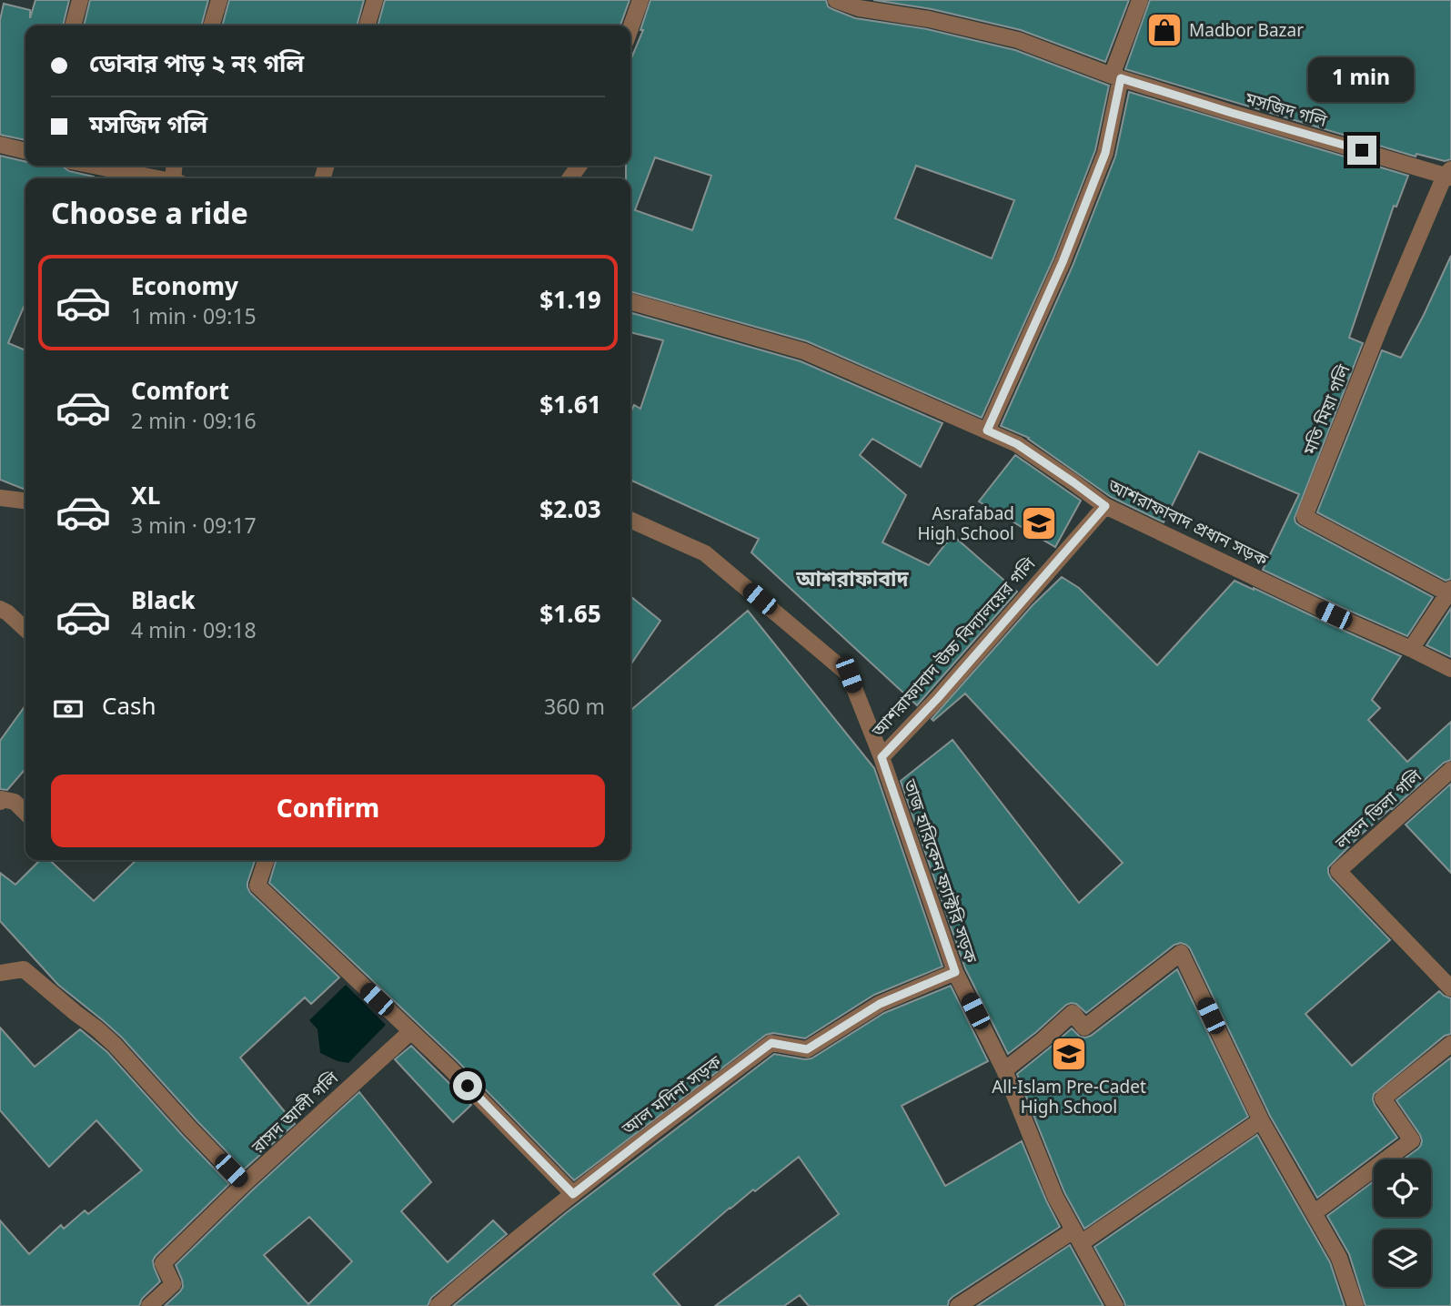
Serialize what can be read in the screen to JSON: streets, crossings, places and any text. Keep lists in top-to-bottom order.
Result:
{
  "streets": {
    "street": [
      "মসজিদ গলি",
      "মতি মিয়া গলি",
      "আশরাফাবাদ প্রধান সড়ক",
      "আশরাফাবাদ উচ্চ বিদ্যালয়ের গলি",
      "লন্ডন ভিলা গলি",
      "তাজ হারিকেন ফ্যাক্টরি সড়ক",
      "আল মদিনা সড়ক",
      "রাসদ আলী গলি"
    ]
  },
  "crossings": [
    ["মসজিদ গলি", "মতি মিয়া গলি"],
    ["আশরাফাবাদ প্রধান সড়ক", "আশরাফাবাদ উচ্চ বিদ্যালয়ের গলি"],
    ["আশরাফাবাদ উচ্চ বিদ্যালয়ের গলি", "তাজ হারিকেন ফ্যাক্টরি সড়ক"],
    ["তাজ হারিকেন ফ্যাক্টরি সড়ক", "আল মদিনা সড়ক"]
  ],
  "districts": ["আশরাফাবাদ"],
  "places": {
    "shop": ["Madbor Bazar"],
    "school or university": ["Asrafabad High School", "All-Islam Pre-Cadet High School"]
  },
  "page": {
    "banner": ["ডোবার পাড় ২ নং গলি", "মসজিদ গলি"],
    "bubble": "1 min",
    "heading": "Choose a ride",
    "list": [
      {
        "name": "Economy",
        "note": "1 min · 09:15",
        "value": "$1.19"
      },
      {
        "name": "Comfort",
        "note": "2 min · 09:16",
        "value": "$1.61"
      },
      {
        "name": "XL",
        "note": "3 min · 09:17",
        "value": "$2.03"
      },
      {
        "name": "Black",
        "note": "4 min · 09:18",
        "value": "$1.65"
      }
    ],
    "pay": ["Cash", "360 m"],
    "buttons": "Confirm"
  }
}
